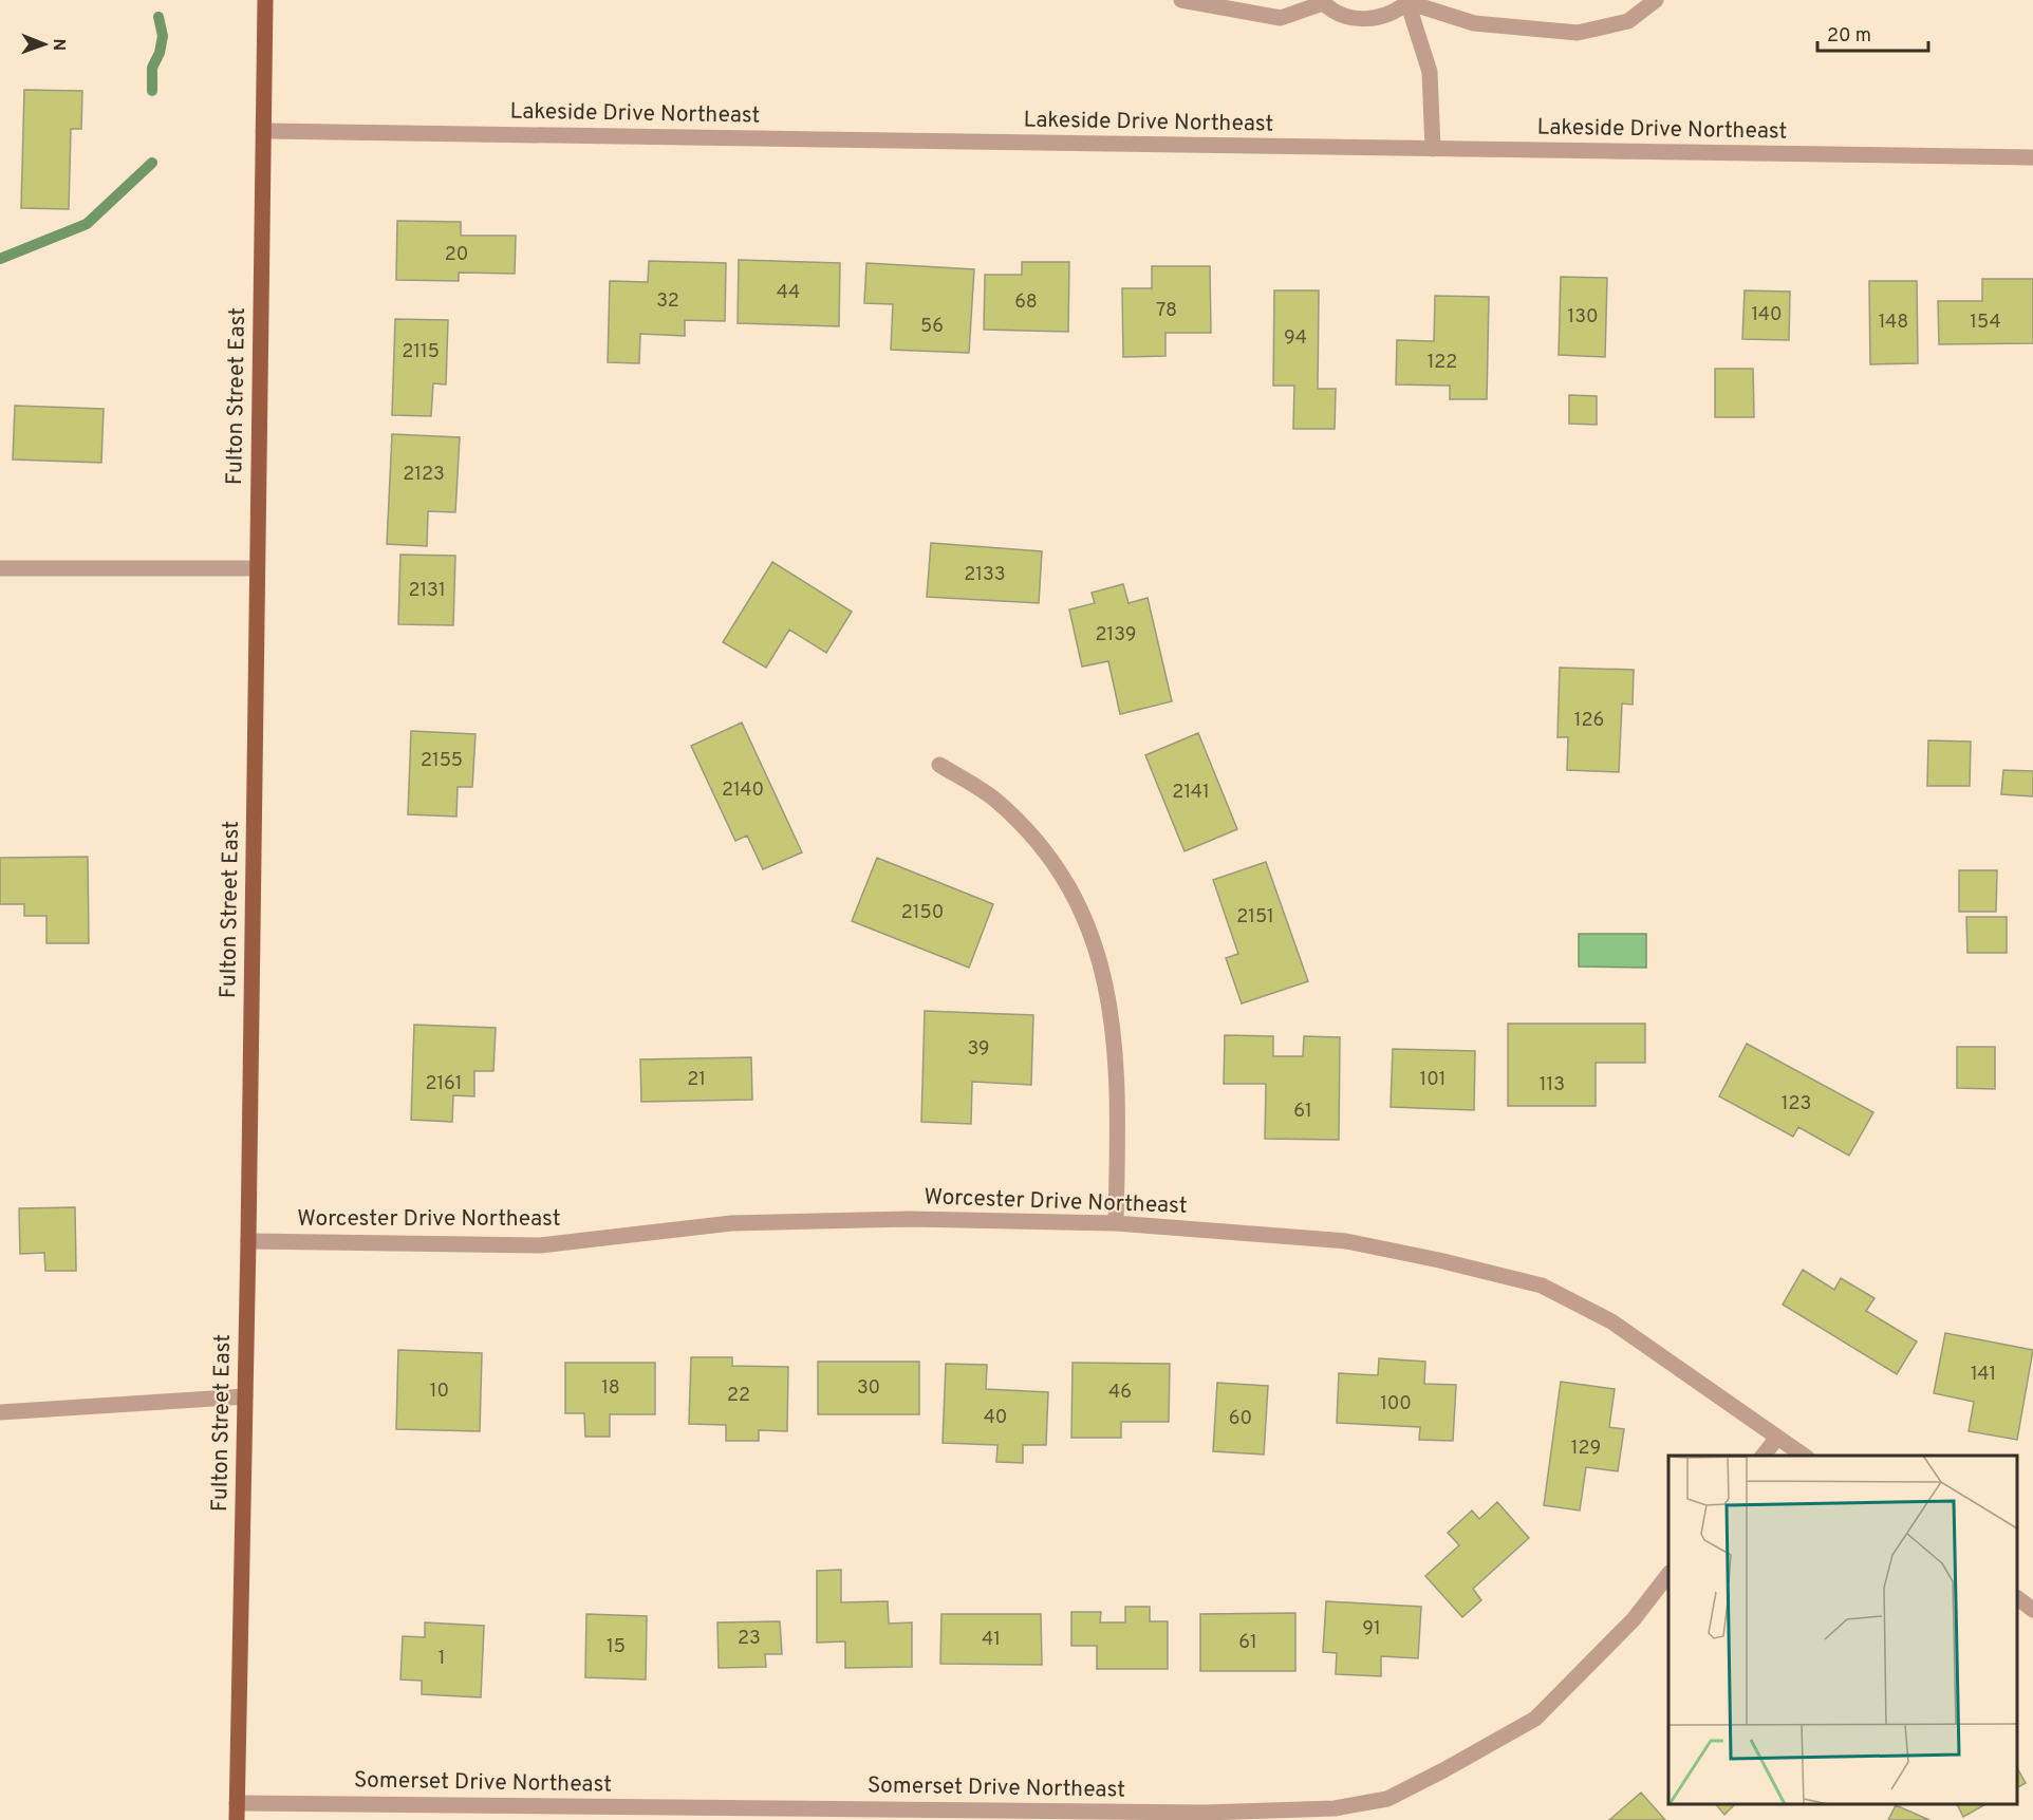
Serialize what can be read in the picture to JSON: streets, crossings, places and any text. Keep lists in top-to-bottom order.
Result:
{
  "streets": {
    "main road": ["Fulton Street East"],
    "street": ["Lakeside Drive Northeast", "Worcester Drive Northeast", "Somerset Drive Northeast"]
  },
  "crossings": [
    ["Lakeside Drive Northeast", "Fulton Street East"],
    ["Fulton Street East", "Worcester Drive Northeast"],
    ["Fulton Street East", "Somerset Drive Northeast"]
  ],
  "house_numbers": [
    "20",
    "44",
    "32",
    "68",
    "78",
    "140",
    "130",
    "148",
    "154",
    "56",
    "94",
    "2115",
    "122",
    "2123",
    "2133",
    "2131",
    "2139",
    "126",
    "2155",
    "2140",
    "2141",
    "2150",
    "2151",
    "39",
    "21",
    "101",
    "2161",
    "113",
    "123",
    "61",
    "141",
    "18",
    "30",
    "10",
    "46",
    "22",
    "100",
    "40",
    "60",
    "129",
    "91",
    "23",
    "41",
    "61",
    "15",
    "1"
  ],
  "scale_bar": "20 m",
  "north": "right"
}
